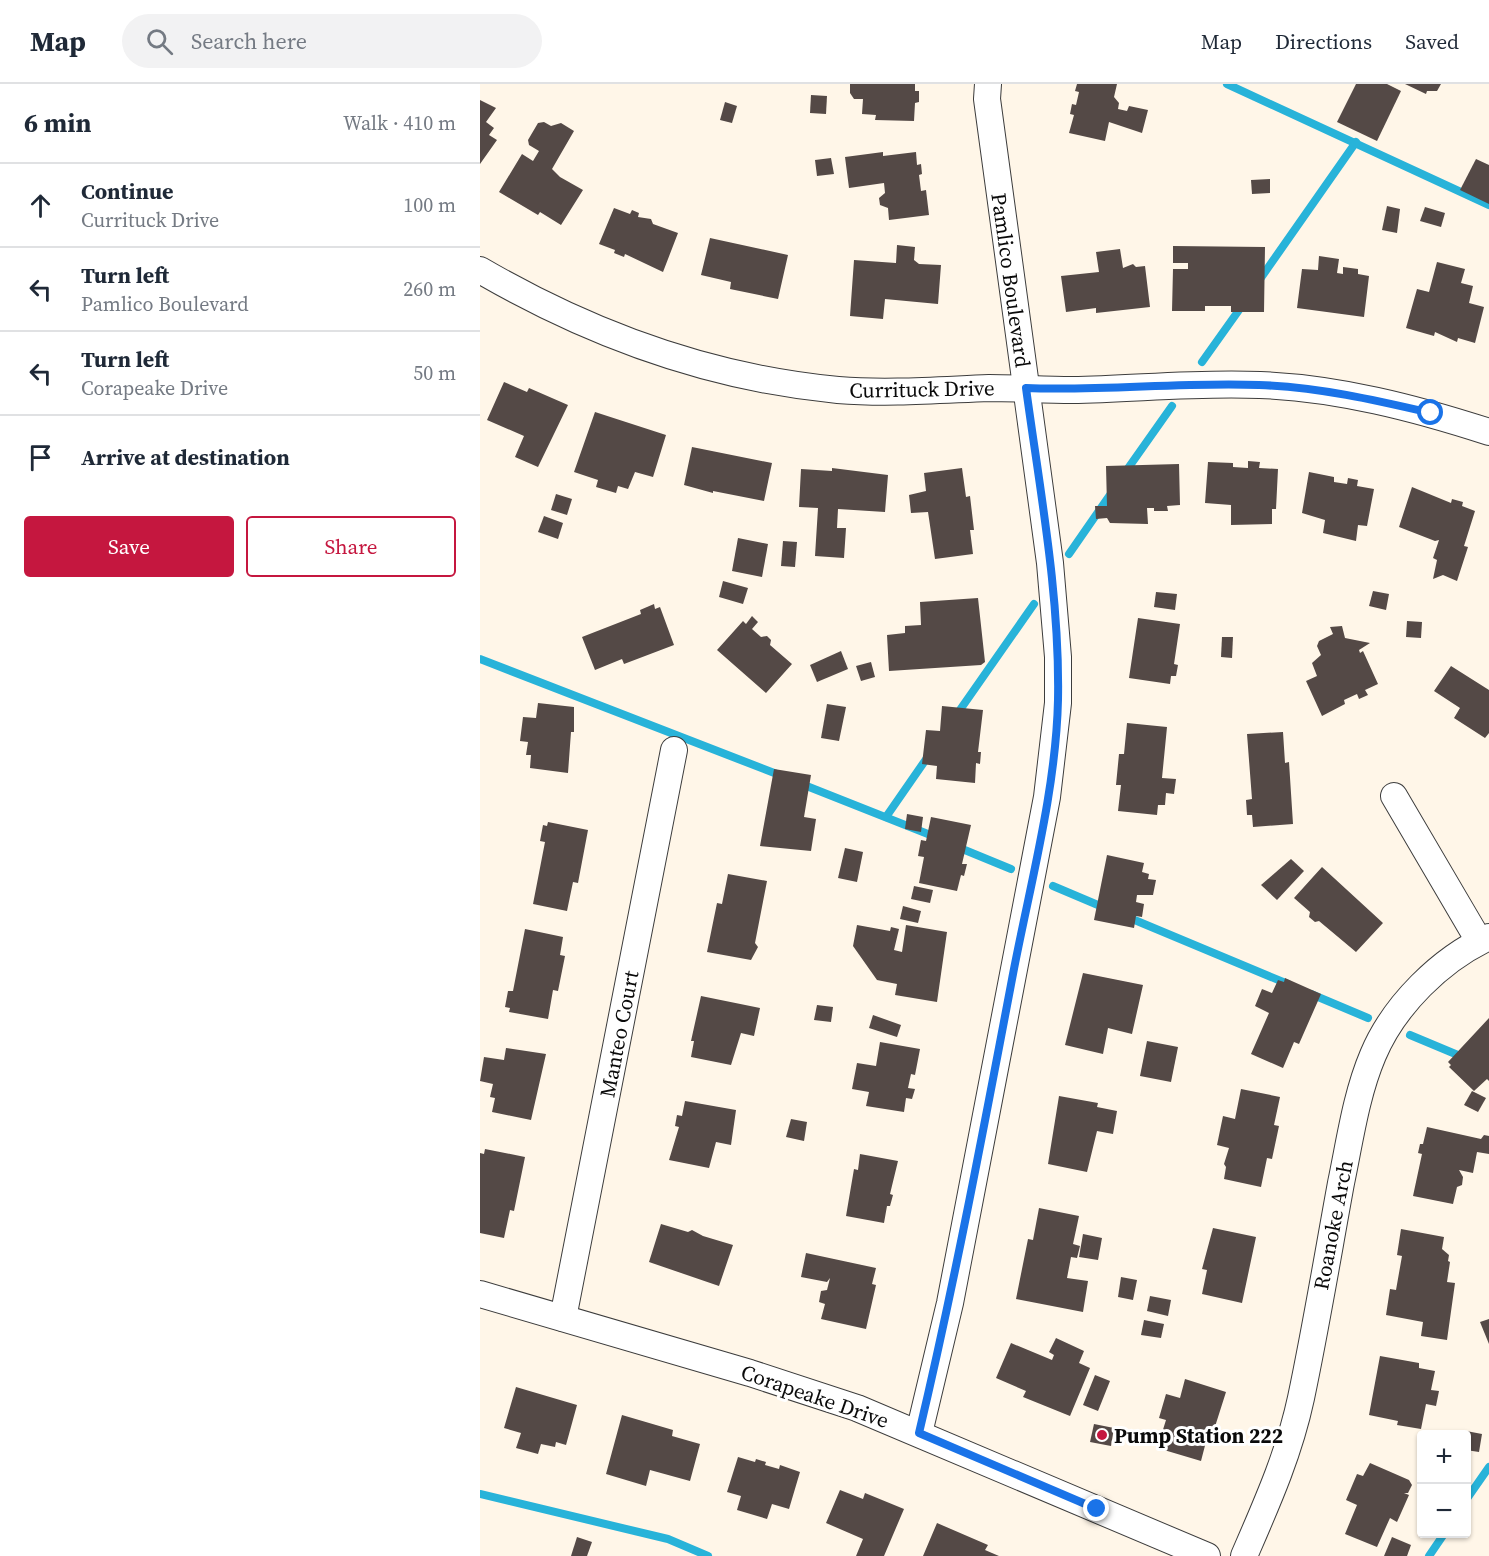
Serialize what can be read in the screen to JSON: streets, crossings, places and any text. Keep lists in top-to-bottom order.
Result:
{
  "streets": {
    "street": [
      "Pamlico Boulevard",
      "Currituck Drive",
      "Manteo Court",
      "Roanoke Arch",
      "Corapeake Drive"
    ]
  },
  "crossings": [
    ["Pamlico Boulevard", "Currituck Drive"],
    ["Pamlico Boulevard", "Corapeake Drive"],
    ["Manteo Court", "Corapeake Drive"]
  ],
  "places": ["Pump Station 222"],
  "page": {
    "header": "Map",
    "search": "Search here",
    "nav": ["Map", "Directions", "Saved"],
    "heading": ["6 min", "Walk · 410 m"],
    "list": [
      ["Continue", "Currituck Drive", "100 m"],
      ["Turn left", "Pamlico Boulevard", "260 m"],
      ["Turn left", "Corapeake Drive", "50 m"],
      "Arrive at destination"
    ],
    "buttons": ["Save", "Share"],
    "map_buttons": ["+", "−"]
  }
}
